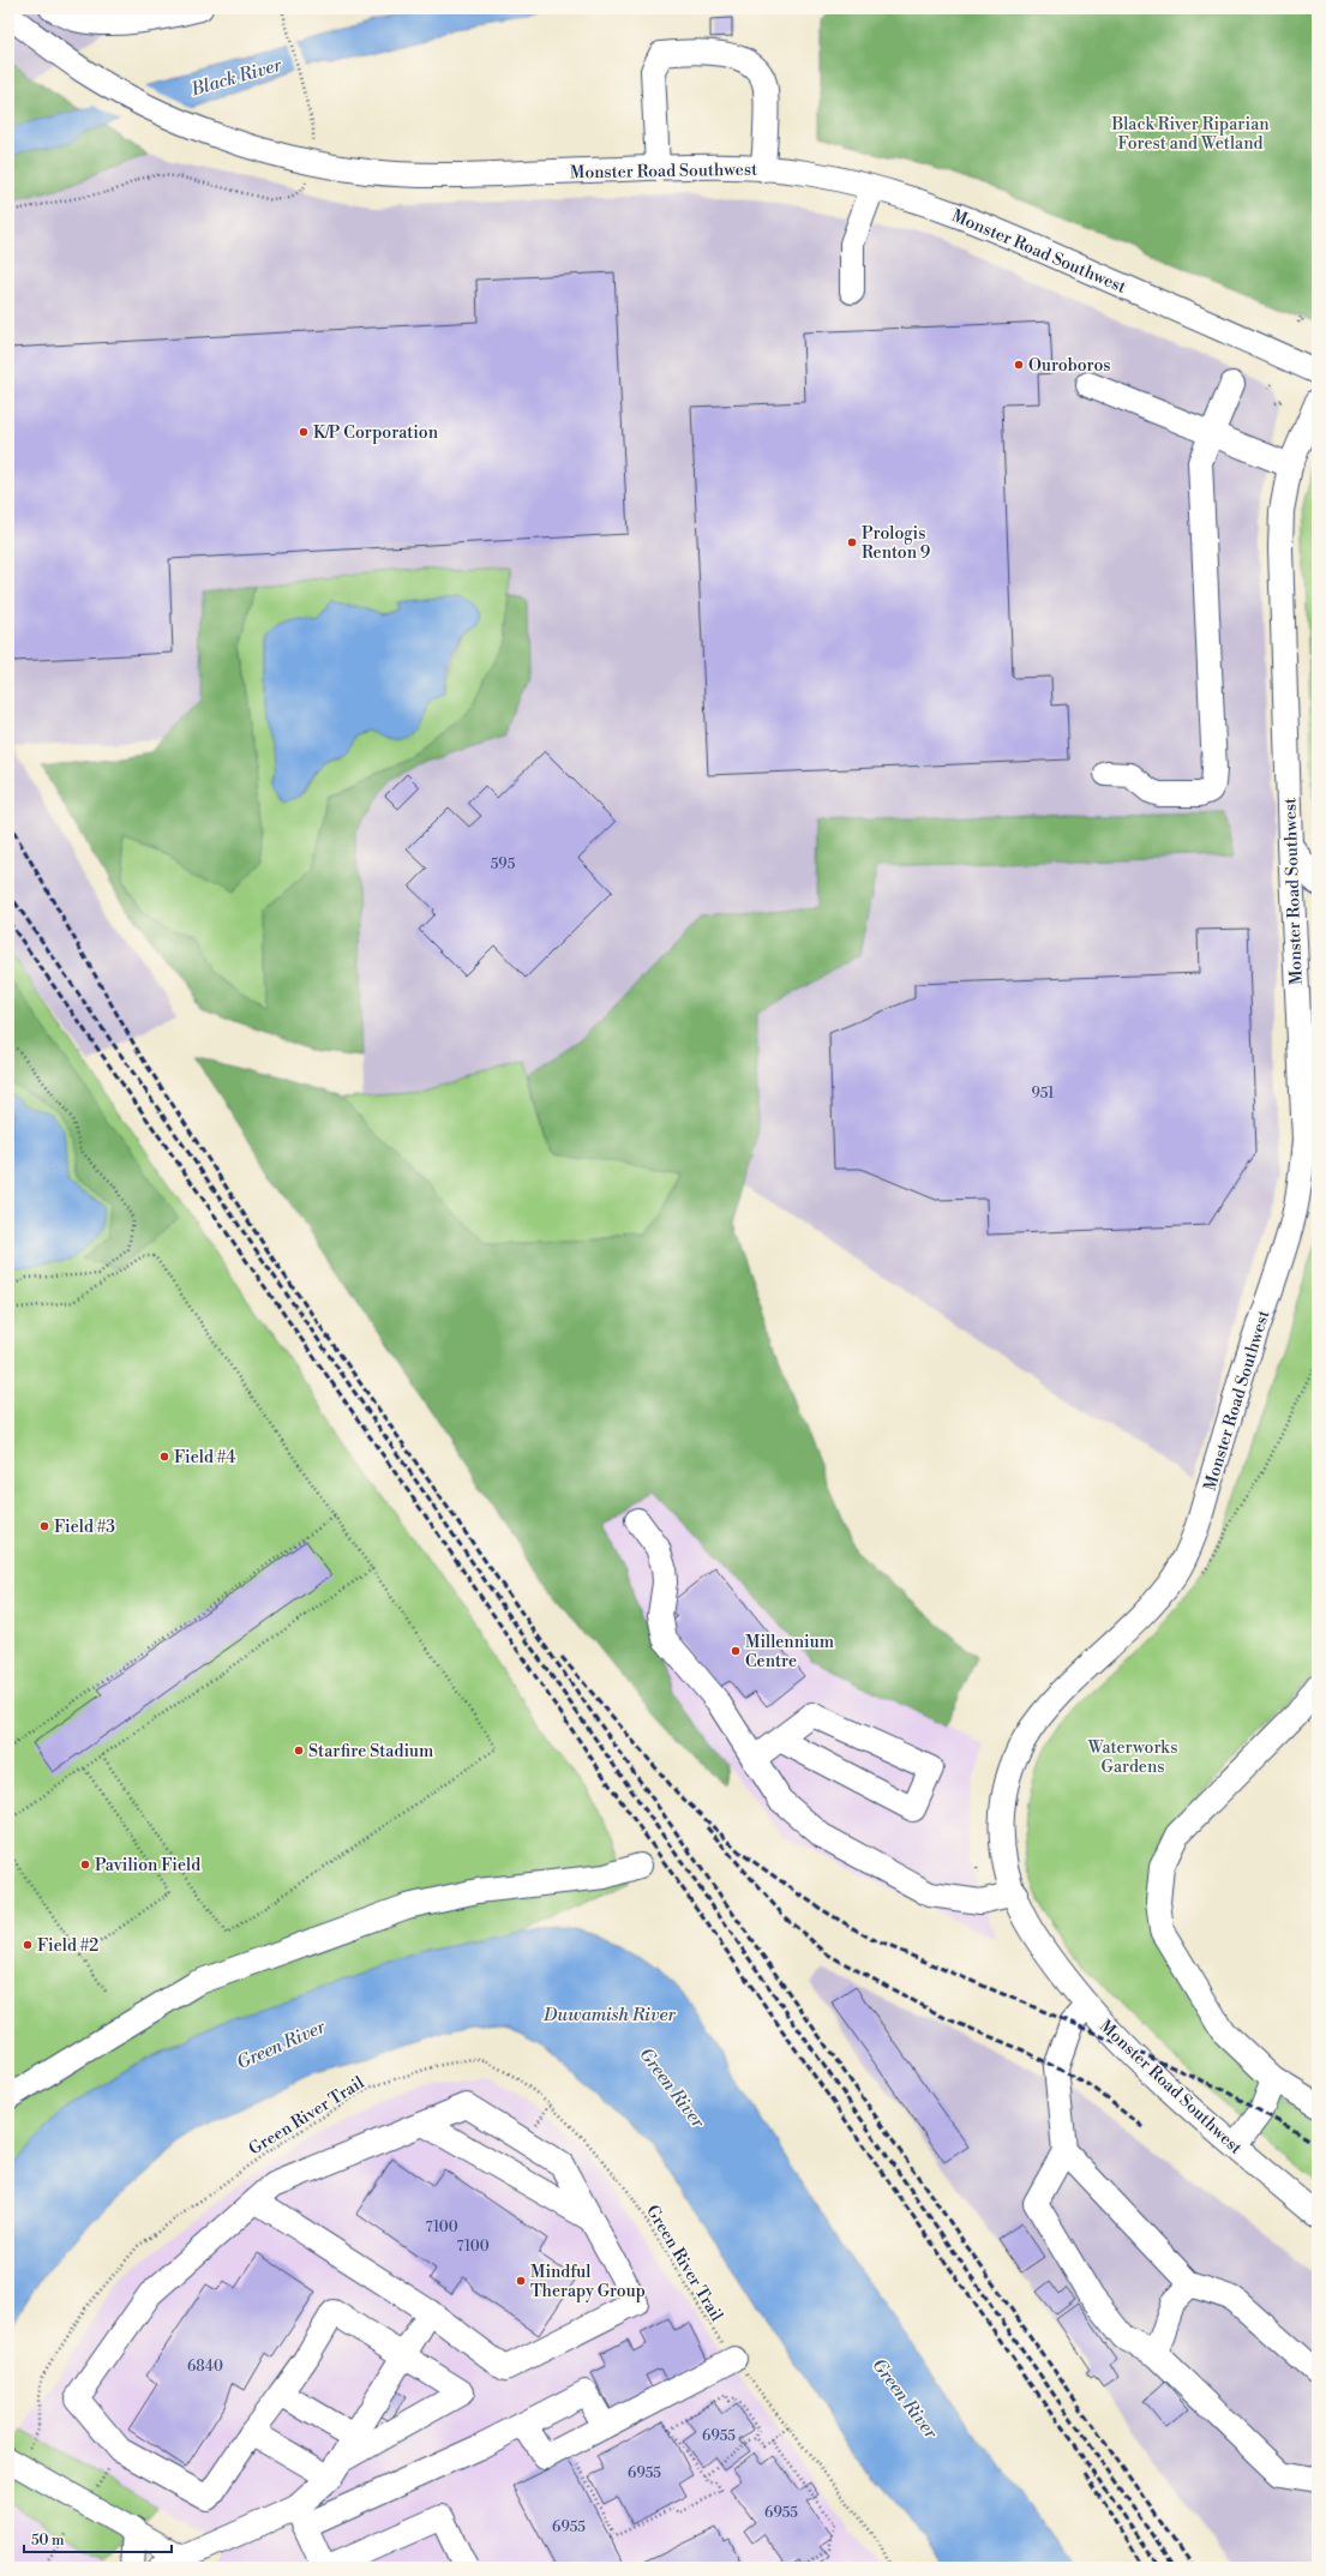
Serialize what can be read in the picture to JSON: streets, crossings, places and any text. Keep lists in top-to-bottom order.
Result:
{
  "streets": {
    "street": ["Monster Road Southwest"],
    "path": ["Green River Trail"]
  },
  "water": ["Black River", "Duwamish River", "Green River"],
  "parks": ["Black River Riparian Forest and Wetland", "Waterworks Gardens"],
  "places": [
    "Ouroboros",
    "K/P Corporation",
    "Prologis Renton 9",
    "Field #4",
    "Field #3",
    "Millennium Centre",
    "Starfire Stadium",
    "Pavilion Field",
    "Field #2",
    "Mindful Therapy Group"
  ],
  "house_numbers": [
    "595",
    "951",
    "7100",
    "7100",
    "6840",
    "6955",
    "6955",
    "6955",
    "6955"
  ],
  "scale_bar": "50 m"
}
